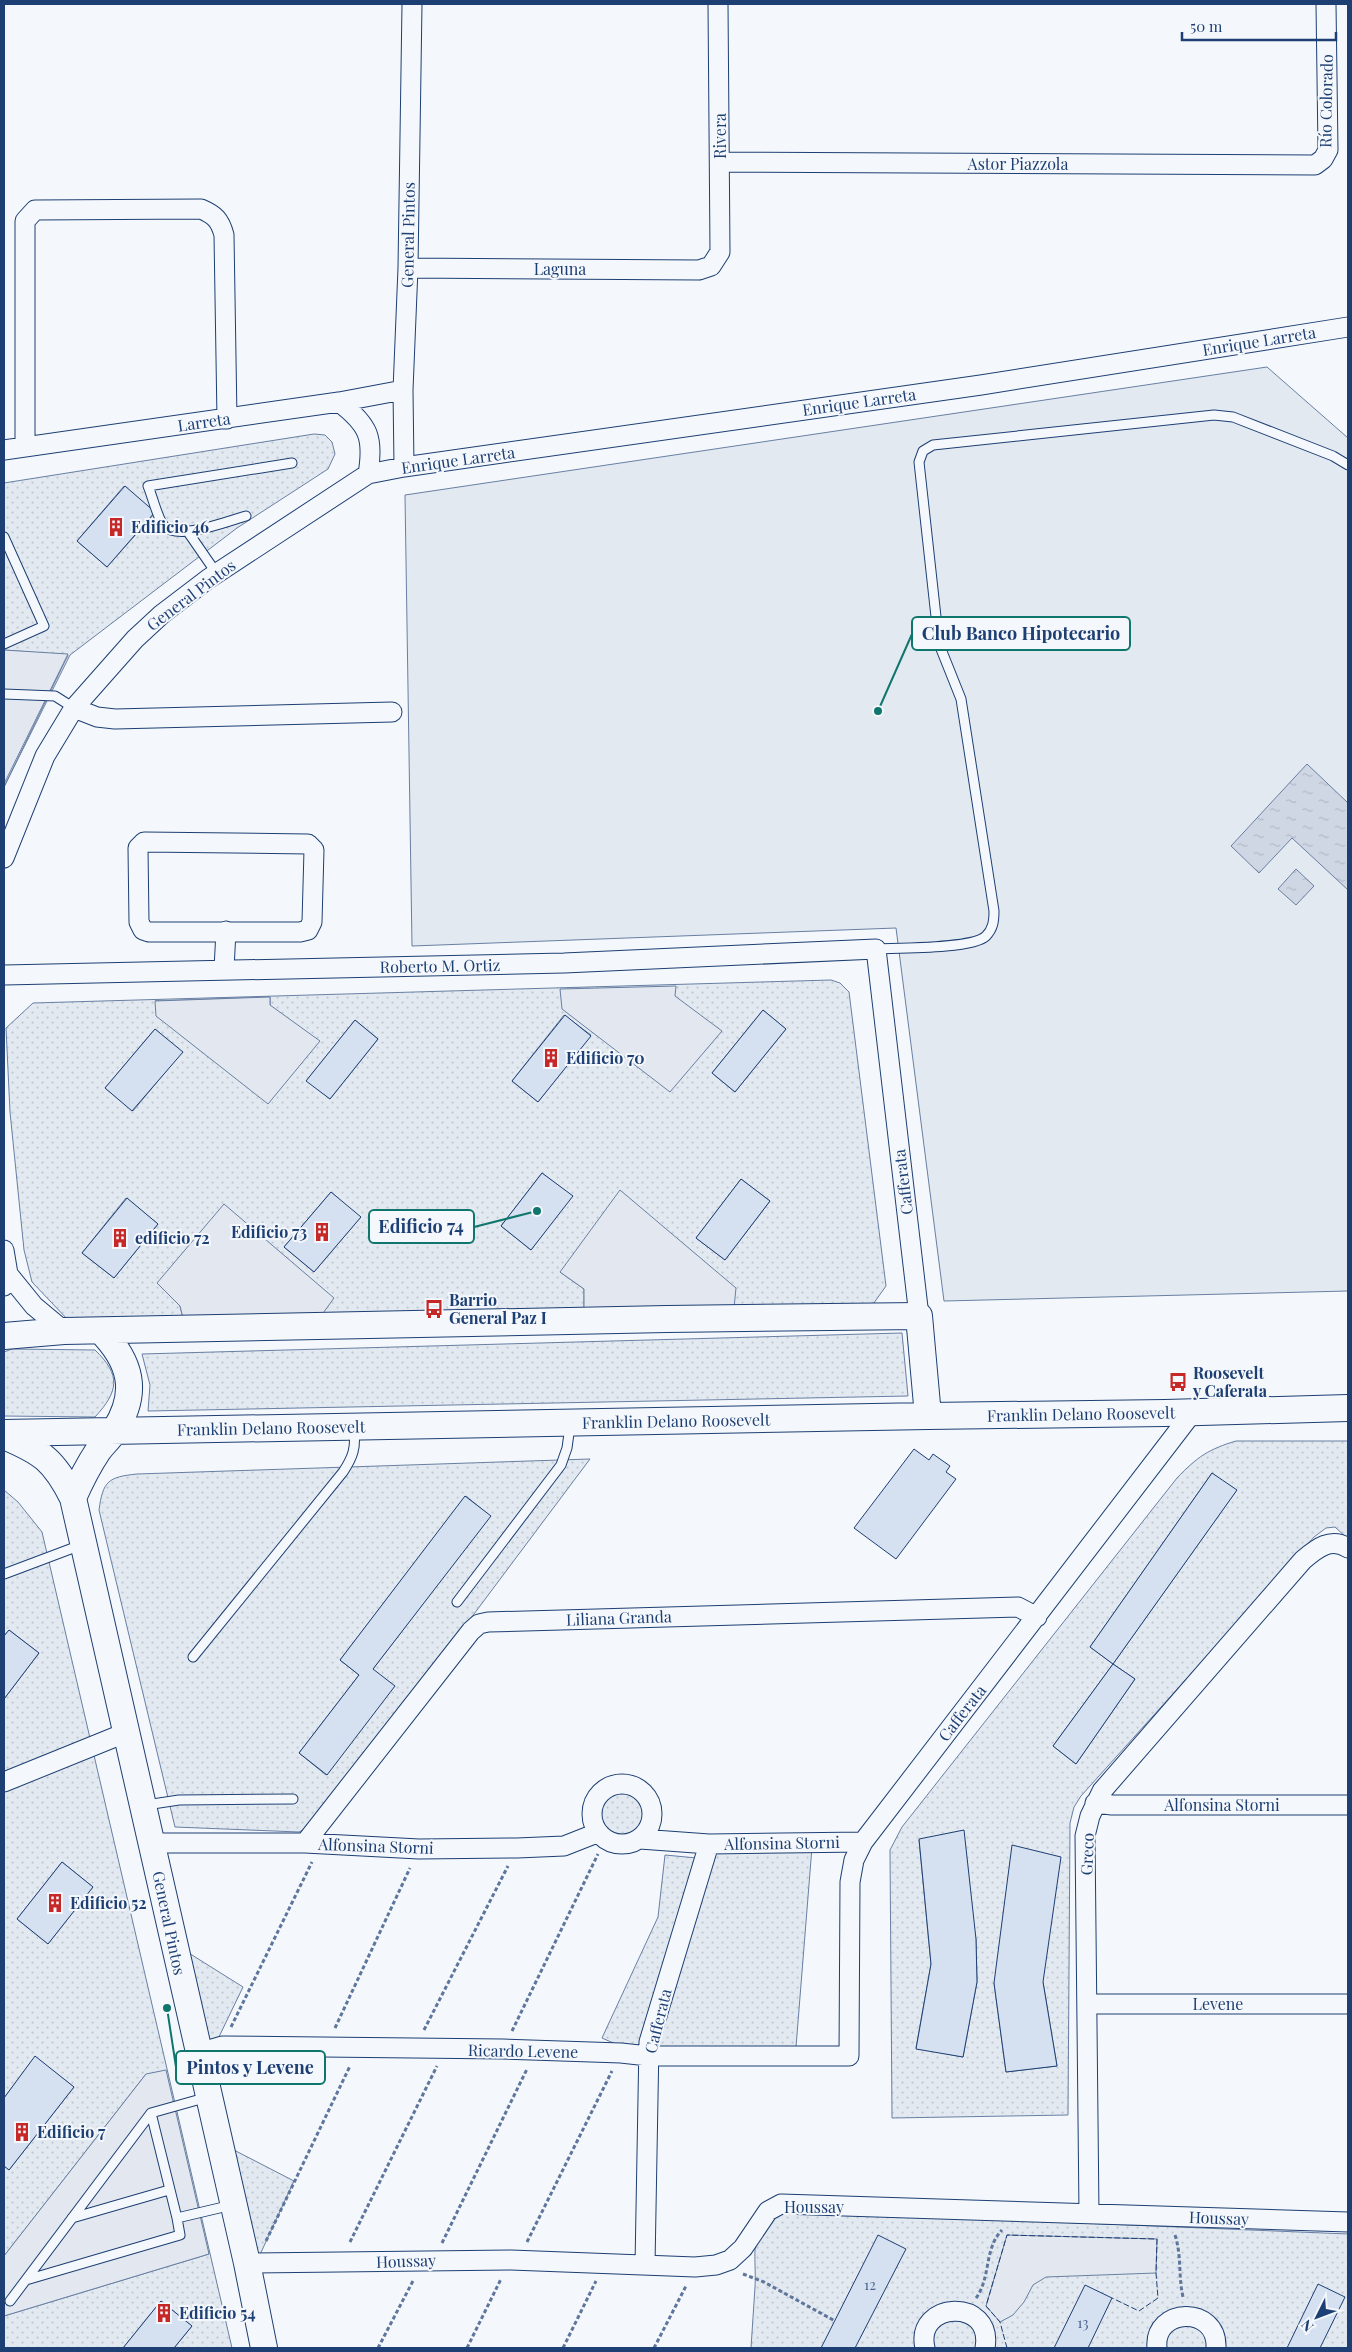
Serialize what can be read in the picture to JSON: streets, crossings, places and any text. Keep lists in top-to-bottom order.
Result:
{
  "streets": {
    "street": [
      "Río Colorado",
      "Rivera",
      "Astor Piazzola",
      "General Pintos",
      "Laguna",
      "Enrique Larreta",
      "Larreta",
      "Roberto M. Ortiz",
      "Cafferata",
      "Franklin Delano Roosevelt",
      "Liliana Granda",
      "Alfonsina Storni",
      "Greco",
      "Levene",
      "Ricardo Levene",
      "Houssay"
    ]
  },
  "crossings": [
    ["Río Colorado", "Astor Piazzola"],
    ["Rivera", "Astor Piazzola"],
    ["Rivera", "Laguna"],
    ["General Pintos", "Laguna"],
    ["General Pintos", "Enrique Larreta"],
    ["General Pintos", "Larreta"],
    ["General Pintos", "Franklin Delano Roosevelt"],
    ["General Pintos", "Alfonsina Storni"],
    ["General Pintos", "Ricardo Levene"],
    ["General Pintos", "Houssay"],
    ["Roberto M. Ortiz", "Cafferata"],
    ["Cafferata", "Franklin Delano Roosevelt"],
    ["Cafferata", "Liliana Granda"],
    ["Cafferata", "Alfonsina Storni"],
    ["Cafferata", "Ricardo Levene"],
    ["Cafferata", "Houssay"],
    ["Liliana Granda", "Alfonsina Storni"],
    ["Alfonsina Storni", "Greco"],
    ["Greco", "Levene"],
    ["Greco", "Houssay"]
  ],
  "places": {
    "building": [
      "Edificio 46",
      "Edificio 70",
      "Edificio 73",
      "edificio 72",
      "Edificio 52",
      "Edificio 7",
      "Edificio 54"
    ],
    "other": ["Club Banco Hipotecario", "Edificio 74", "Pintos y Levene"],
    "bus stop": ["Barrio General Paz I", "Roosevelt y Caferata"]
  },
  "house_numbers": ["12", "13"],
  "scale_bar": "50 m",
  "north": "bottom left"
}
